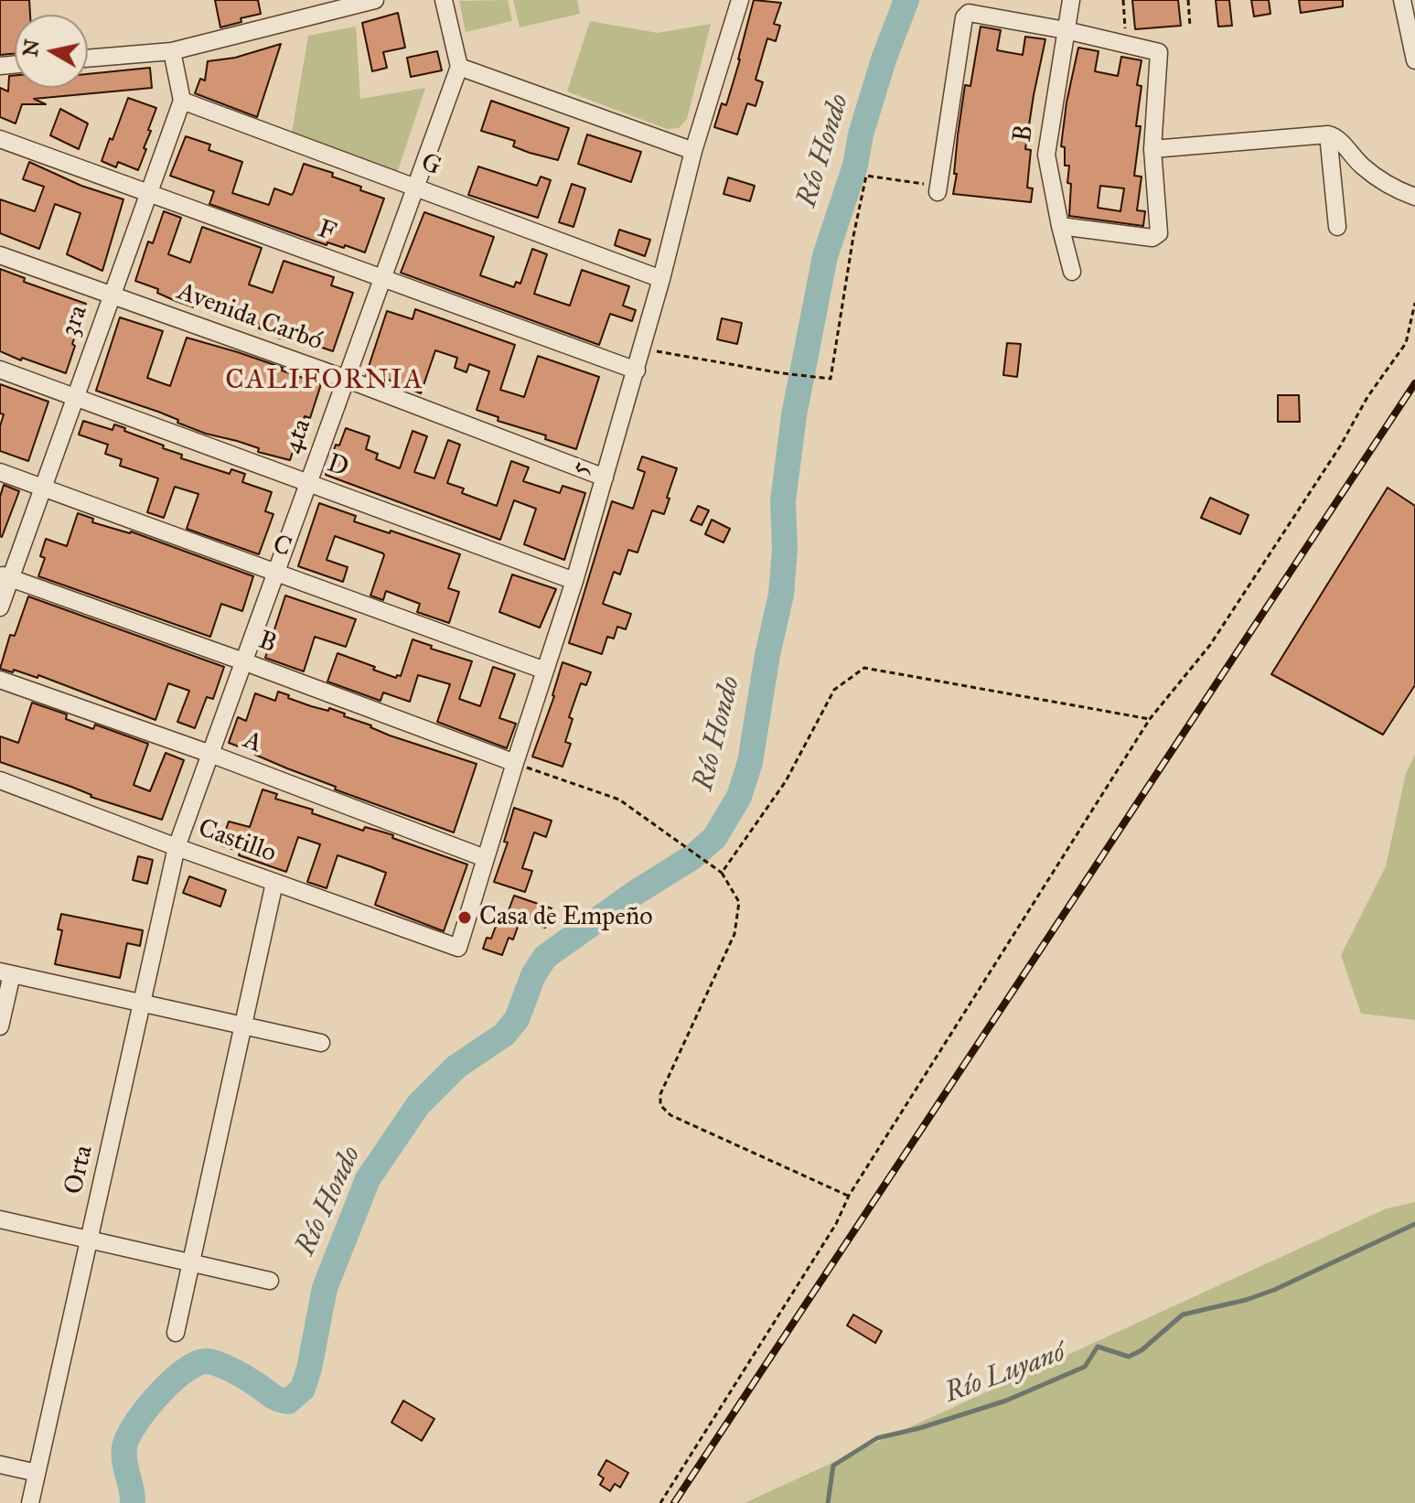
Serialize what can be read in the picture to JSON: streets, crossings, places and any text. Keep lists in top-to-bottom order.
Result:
{
  "streets": {
    "street": [
      "B",
      "G",
      "F",
      "Avenida Carbó",
      "3ra",
      "4ta",
      "D",
      "5",
      "C",
      "A",
      "Castillo",
      "Orta"
    ]
  },
  "crossings": [
    ["B", "3ra"],
    ["B", "4ta"],
    ["B", "5"],
    ["G", "3ra"],
    ["G", "4ta"],
    ["G", "5"],
    ["F", "3ra"],
    ["F", "4ta"],
    ["F", "5"],
    ["Avenida Carbó", "3ra"],
    ["Avenida Carbó", "4ta"],
    ["Avenida Carbó", "5"],
    ["3ra", "D"],
    ["3ra", "C"],
    ["4ta", "D"],
    ["4ta", "C"],
    ["4ta", "A"],
    ["4ta", "Castillo"],
    ["4ta", "Orta"],
    ["D", "5"],
    ["5", "C"],
    ["5", "A"],
    ["5", "Castillo"],
    ["Castillo", "Orta"]
  ],
  "districts": ["CALIFORNIA"],
  "water": ["Río Hondo", "Río Luyanó"],
  "places": ["Casa de Empeño"],
  "north": "left"
}
